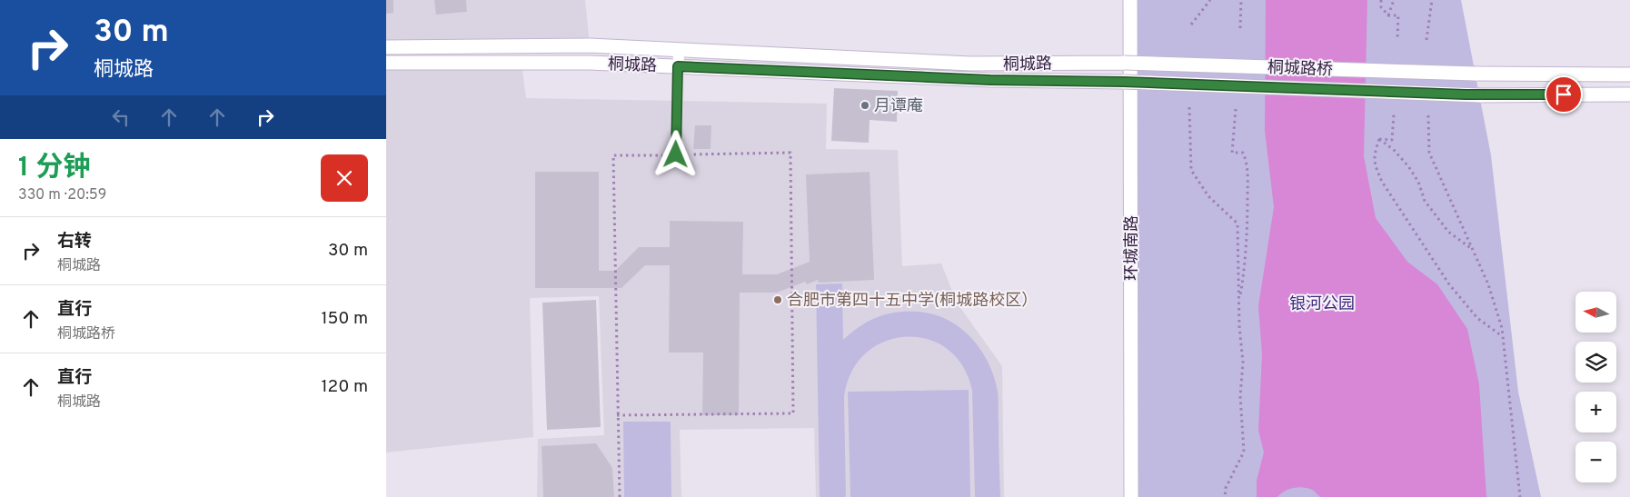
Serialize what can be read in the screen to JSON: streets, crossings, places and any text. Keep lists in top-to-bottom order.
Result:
{
  "streets": {
    "street": ["桐城路", "桐城路桥", "环城南路"]
  },
  "crossings": [
    ["桐城路", "桐城路桥"]
  ],
  "parks": ["银河公园"],
  "places": ["月谭庵", "合肥市第四十五中学(桐城路校区）"],
  "north": "left",
  "page": {
    "turn": ["30 m", "桐城路"],
    "heading": ["1 分钟", "330 m · 20:59"],
    "list": [
      {
        "name": "右转",
        "note": "桐城路",
        "value": "30 m"
      },
      {
        "name": "直行",
        "note": "桐城路桥",
        "value": "150 m"
      },
      {
        "name": "直行",
        "note": "桐城路",
        "value": "120 m"
      }
    ],
    "map_buttons": ["+", "−"]
  }
}
